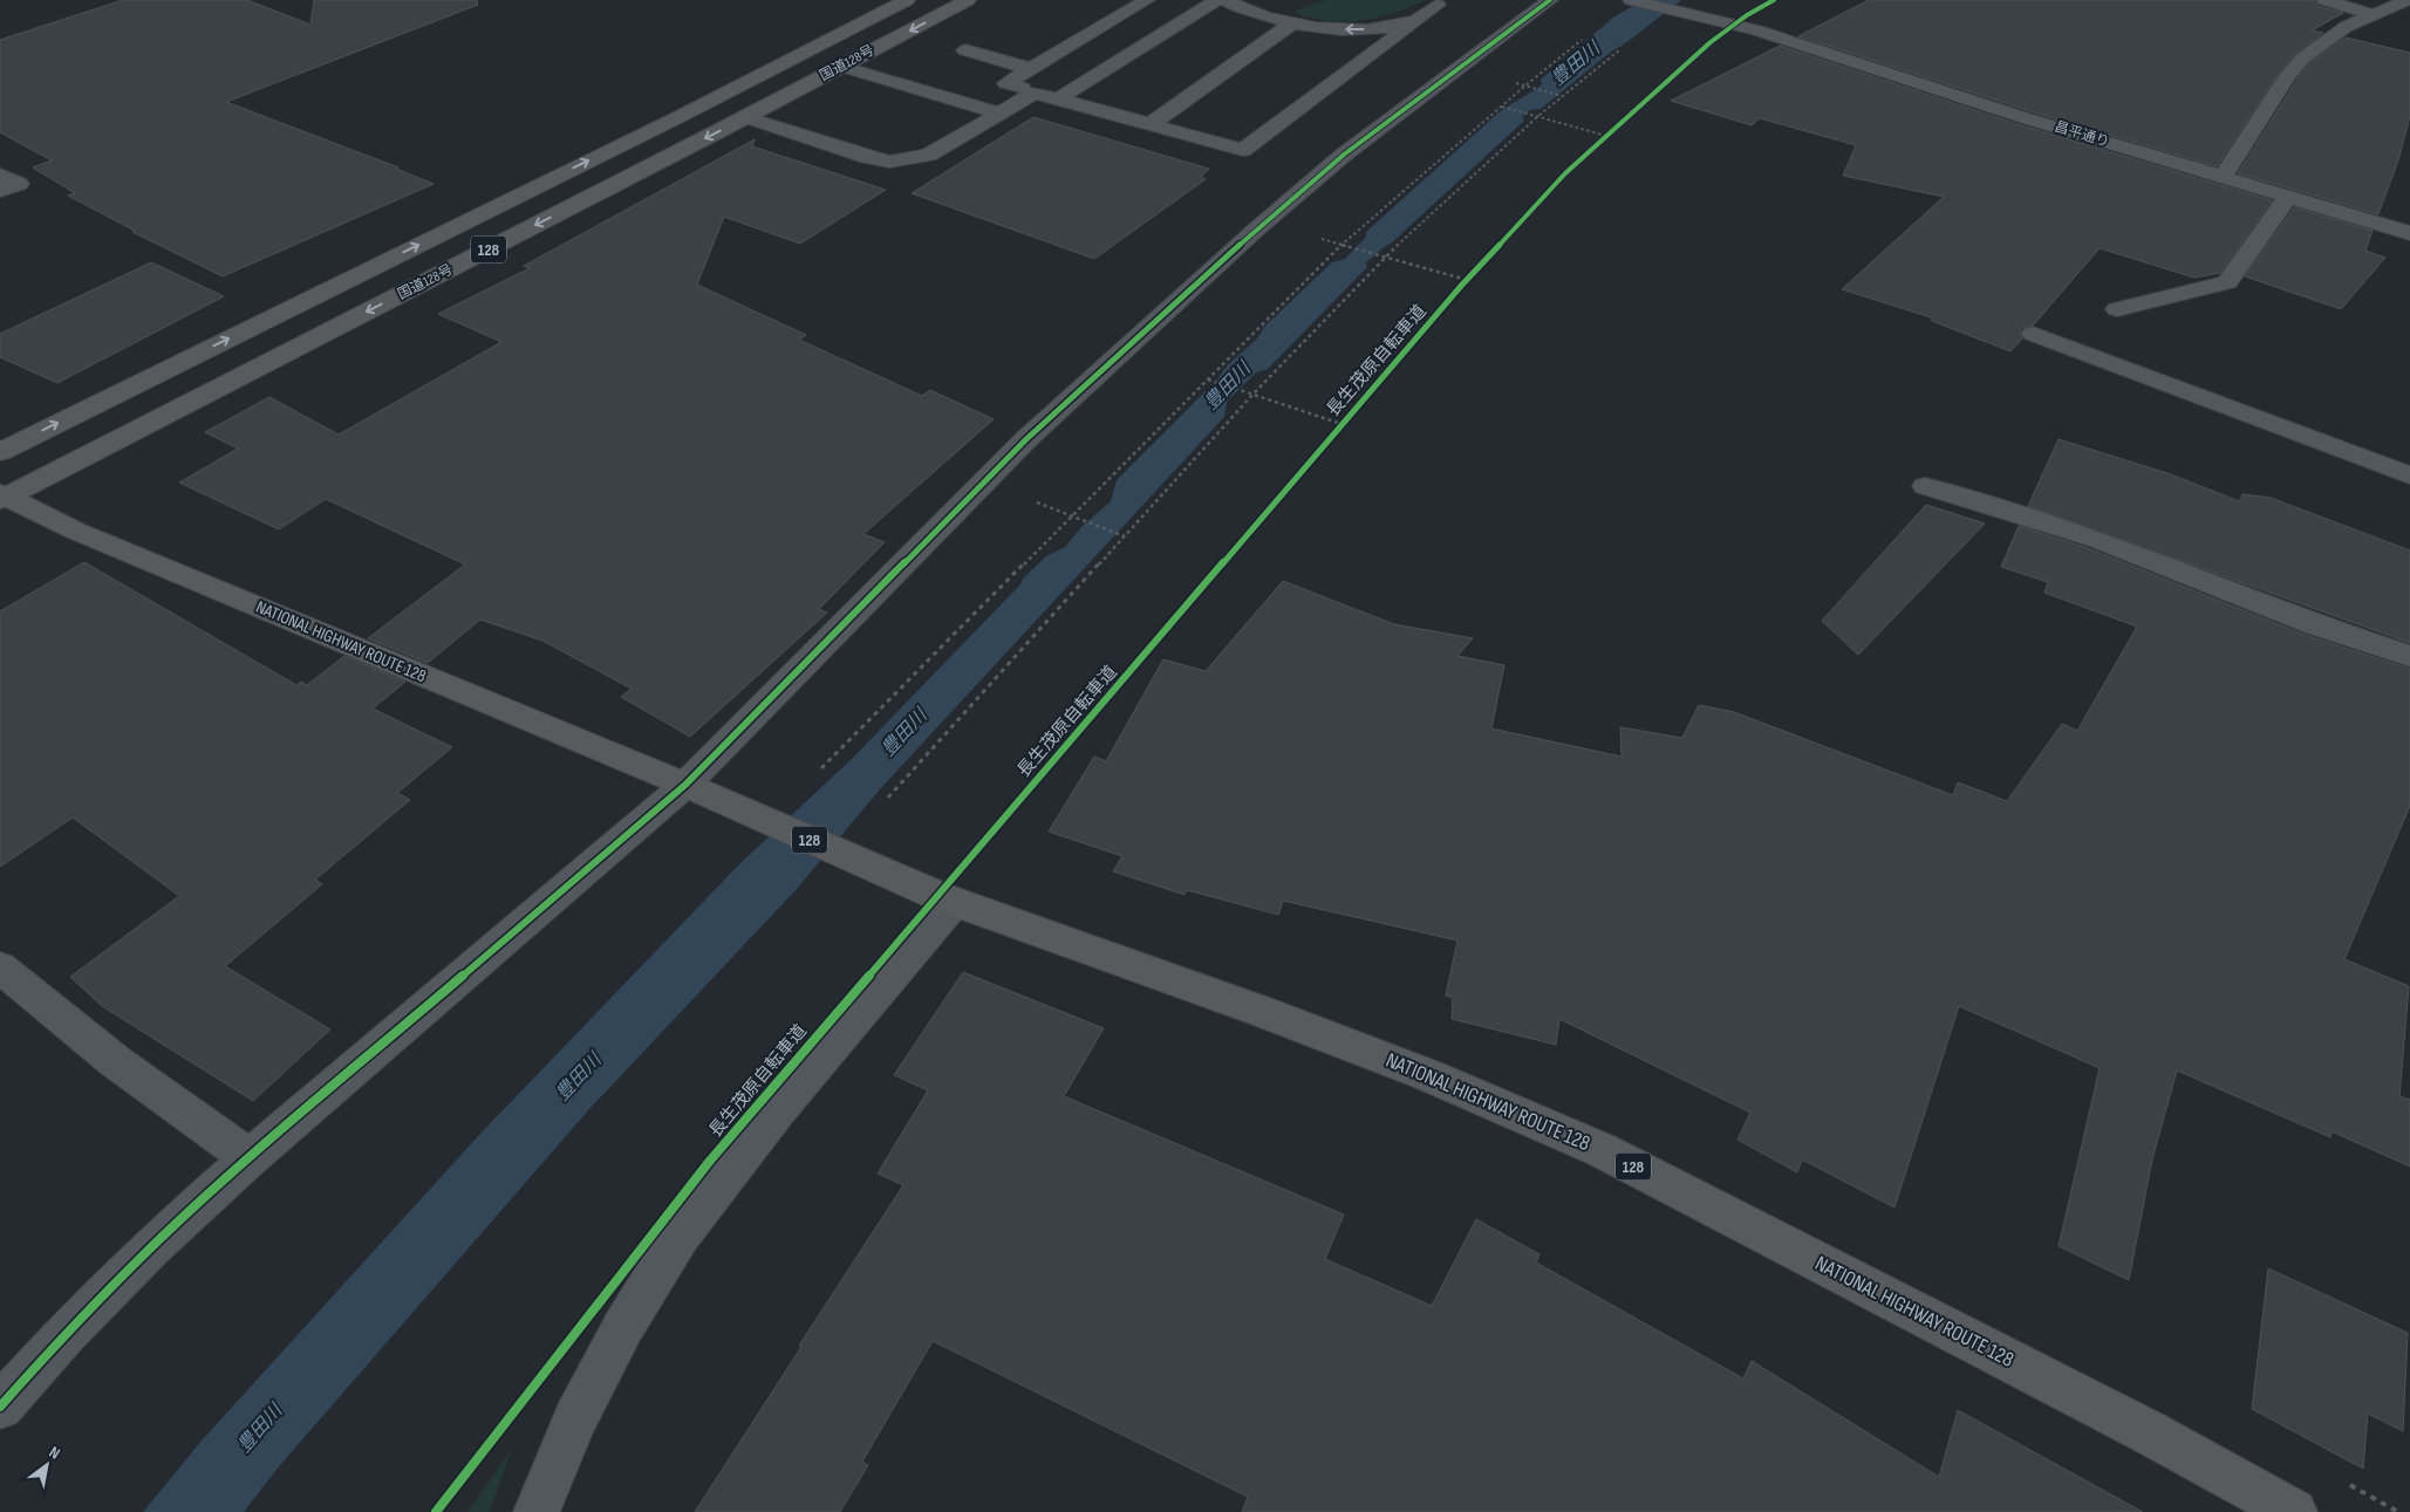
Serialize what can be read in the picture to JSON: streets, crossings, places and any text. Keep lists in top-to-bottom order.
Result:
{
  "streets": {
    "highway": ["国道128号", "128", "NATIONAL HIGHWAY ROUTE 128"],
    "street": ["昌平通り"],
    "cycle path": ["長生茂原自転車道"]
  },
  "crossings": [
    ["国道128号", "NATIONAL HIGHWAY ROUTE 128"]
  ],
  "water": ["豊田川"],
  "north": "top right"
}
